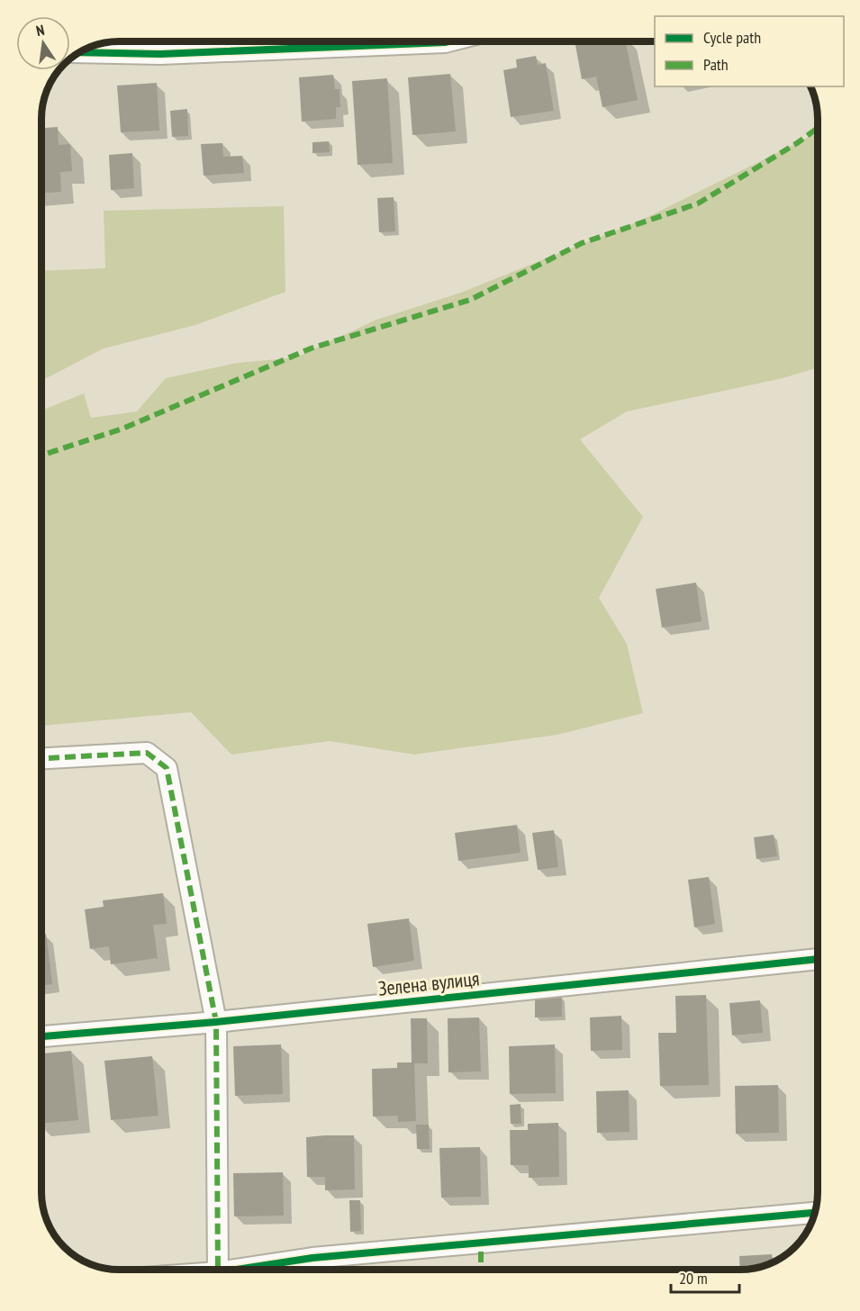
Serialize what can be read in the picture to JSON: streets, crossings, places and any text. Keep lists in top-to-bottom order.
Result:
{
  "streets": {
    "street": ["Зелена вулиця"]
  },
  "legend": ["Cycle path", "Path"],
  "scale_bar": "20 m",
  "north": "top"
}
